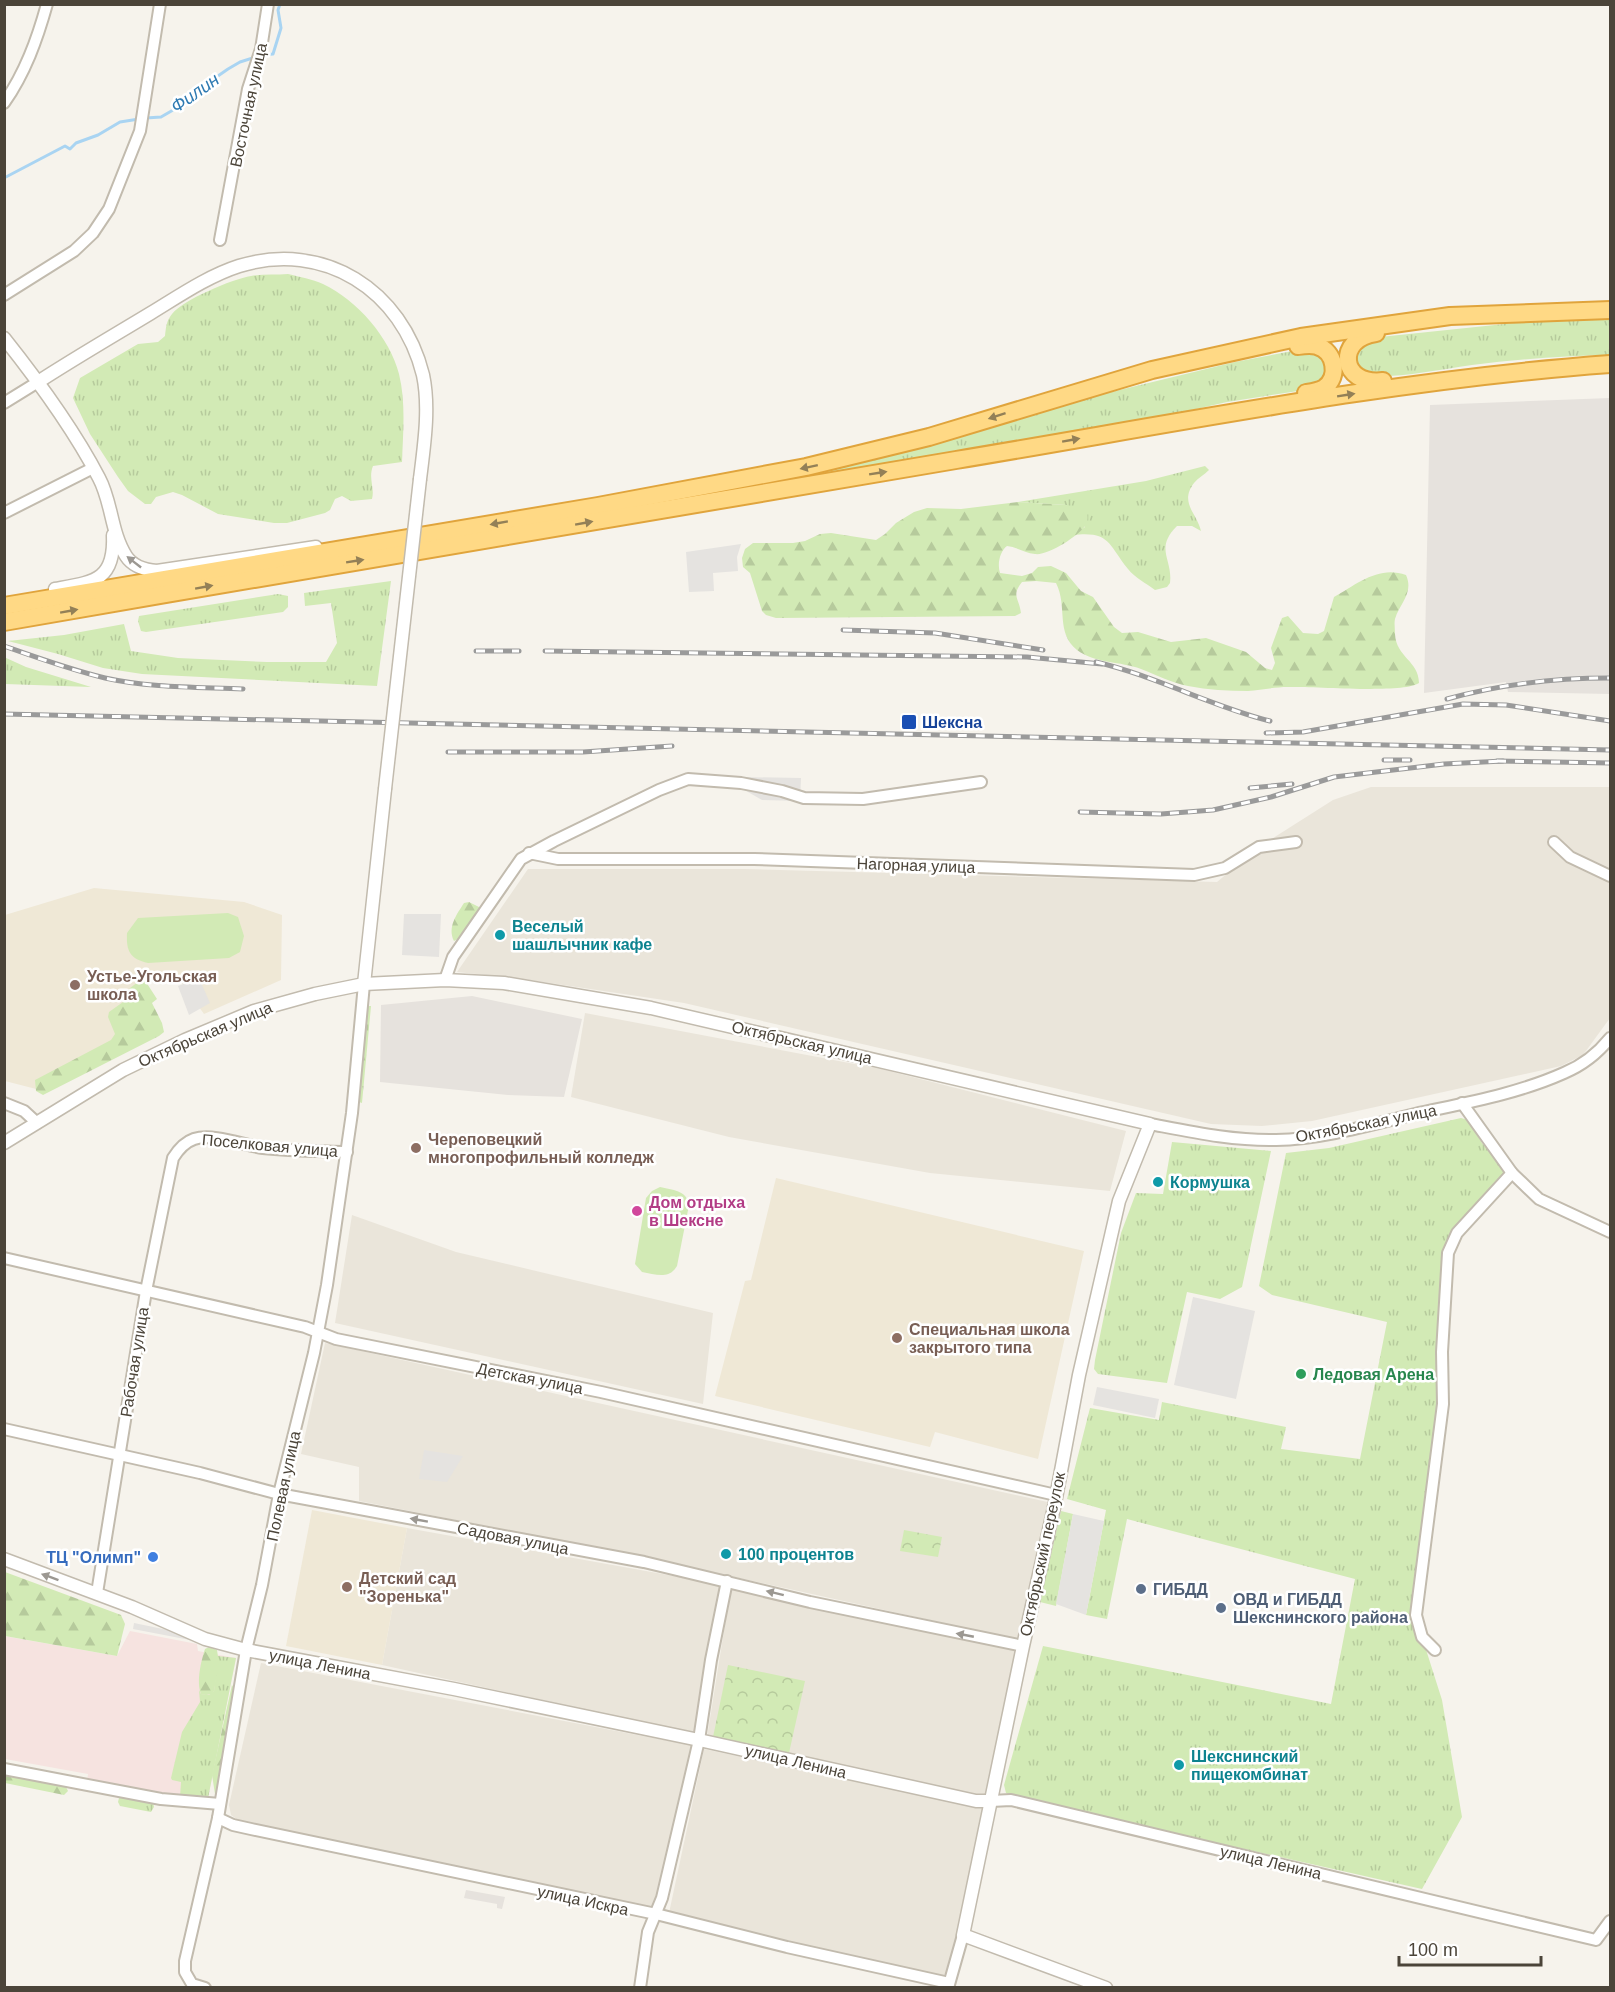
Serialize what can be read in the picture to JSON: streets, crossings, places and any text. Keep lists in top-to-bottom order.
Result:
{
  "streets": {
    "street": [
      "Восточная улица",
      "Нагорная улица",
      "Октябрьская улица",
      "Поселковая улица",
      "Рабочая улица",
      "Детская улица",
      "Полевая улица",
      "Садовая улица",
      "Октябрьский переулок",
      "улица Ленина",
      "улица Искра"
    ]
  },
  "crossings": [
    ["Октябрьская улица", "Полевая улица"],
    ["Октябрьская улица", "Октябрьский переулок"],
    ["Поселковая улица", "Рабочая улица"],
    ["Поселковая улица", "Полевая улица"],
    ["Рабочая улица", "Детская улица"],
    ["Рабочая улица", "Садовая улица"],
    ["Рабочая улица", "улица Ленина"],
    ["Детская улица", "Полевая улица"],
    ["Детская улица", "Октябрьский переулок"],
    ["Полевая улица", "Садовая улица"],
    ["Полевая улица", "улица Ленина"],
    ["Полевая улица", "улица Искра"],
    ["Садовая улица", "Октябрьский переулок"],
    ["Октябрьский переулок", "улица Ленина"],
    ["Октябрьский переулок", "улица Искра"]
  ],
  "one_way": ["Садовая улица"],
  "water": ["Филин"],
  "places": {
    "transit": ["Шексна"],
    "other": [
      "Веселый шашлычник кафе",
      "Устье-Угольская школа",
      "Череповецкий многопрофильный колледж",
      "Кормушка",
      "Дом отдыха в Шекснe",
      "Специальная школа закрытого типа",
      "Ледовая Арена",
      "100 процентов",
      "ТЦ \"Олимп\"",
      "Детский сад \"Зоренька\"",
      "ГИБДД",
      "ОВД и ГИБДД Шекснинского района",
      "Шекснинский пищекомбинат"
    ]
  },
  "scale_bar": "100 m"
}
